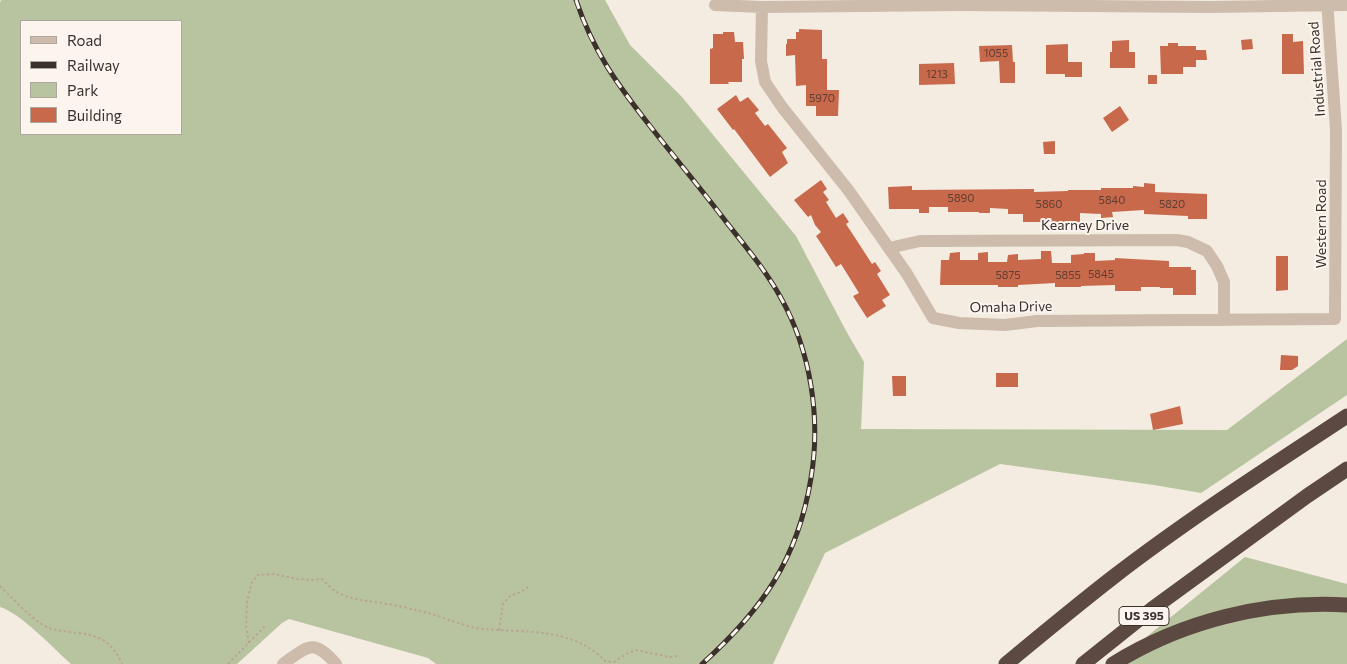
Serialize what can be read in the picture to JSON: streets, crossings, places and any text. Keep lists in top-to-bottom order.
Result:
{
  "streets": {
    "highway": ["US 395"],
    "street": [
      "Industrial Road",
      "Western Road",
      "Kearney Drive",
      "Omaha Drive"
    ]
  },
  "crossings": [
    ["Industrial Road", "Western Road"],
    ["Western Road", "Omaha Drive"],
    ["Kearney Drive", "Omaha Drive"]
  ],
  "house_numbers": [
    "1055",
    "1213",
    "5970",
    "5890",
    "5840",
    "5860",
    "5820",
    "5845",
    "5875",
    "5855"
  ],
  "legend": [
    "Road",
    "Railway",
    "Park",
    "Building"
  ]
}
